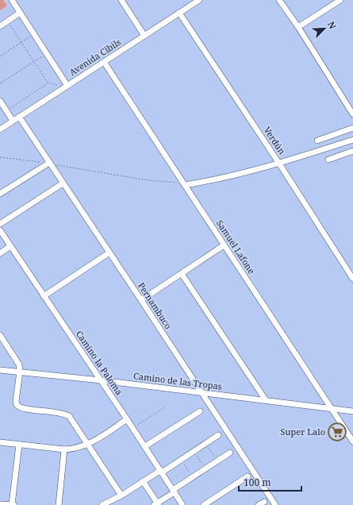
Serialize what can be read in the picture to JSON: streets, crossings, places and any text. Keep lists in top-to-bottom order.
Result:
{
  "streets": {
    "street": [
      "Avenida Cibils",
      "Verdún",
      "Samuel Lafone",
      "Pernambuco",
      "Camino la Paloma",
      "Camino de las Tropas"
    ]
  },
  "crossings": [
    ["Avenida Cibils", "Verdún"],
    ["Avenida Cibils", "Samuel Lafone"],
    ["Avenida Cibils", "Pernambuco"],
    ["Samuel Lafone", "Camino de las Tropas"],
    ["Pernambuco", "Camino de las Tropas"],
    ["Camino la Paloma", "Camino de las Tropas"]
  ],
  "places": {
    "supermarket": ["Super Lalo"]
  },
  "scale_bar": "100 m",
  "north": "top right"
}
